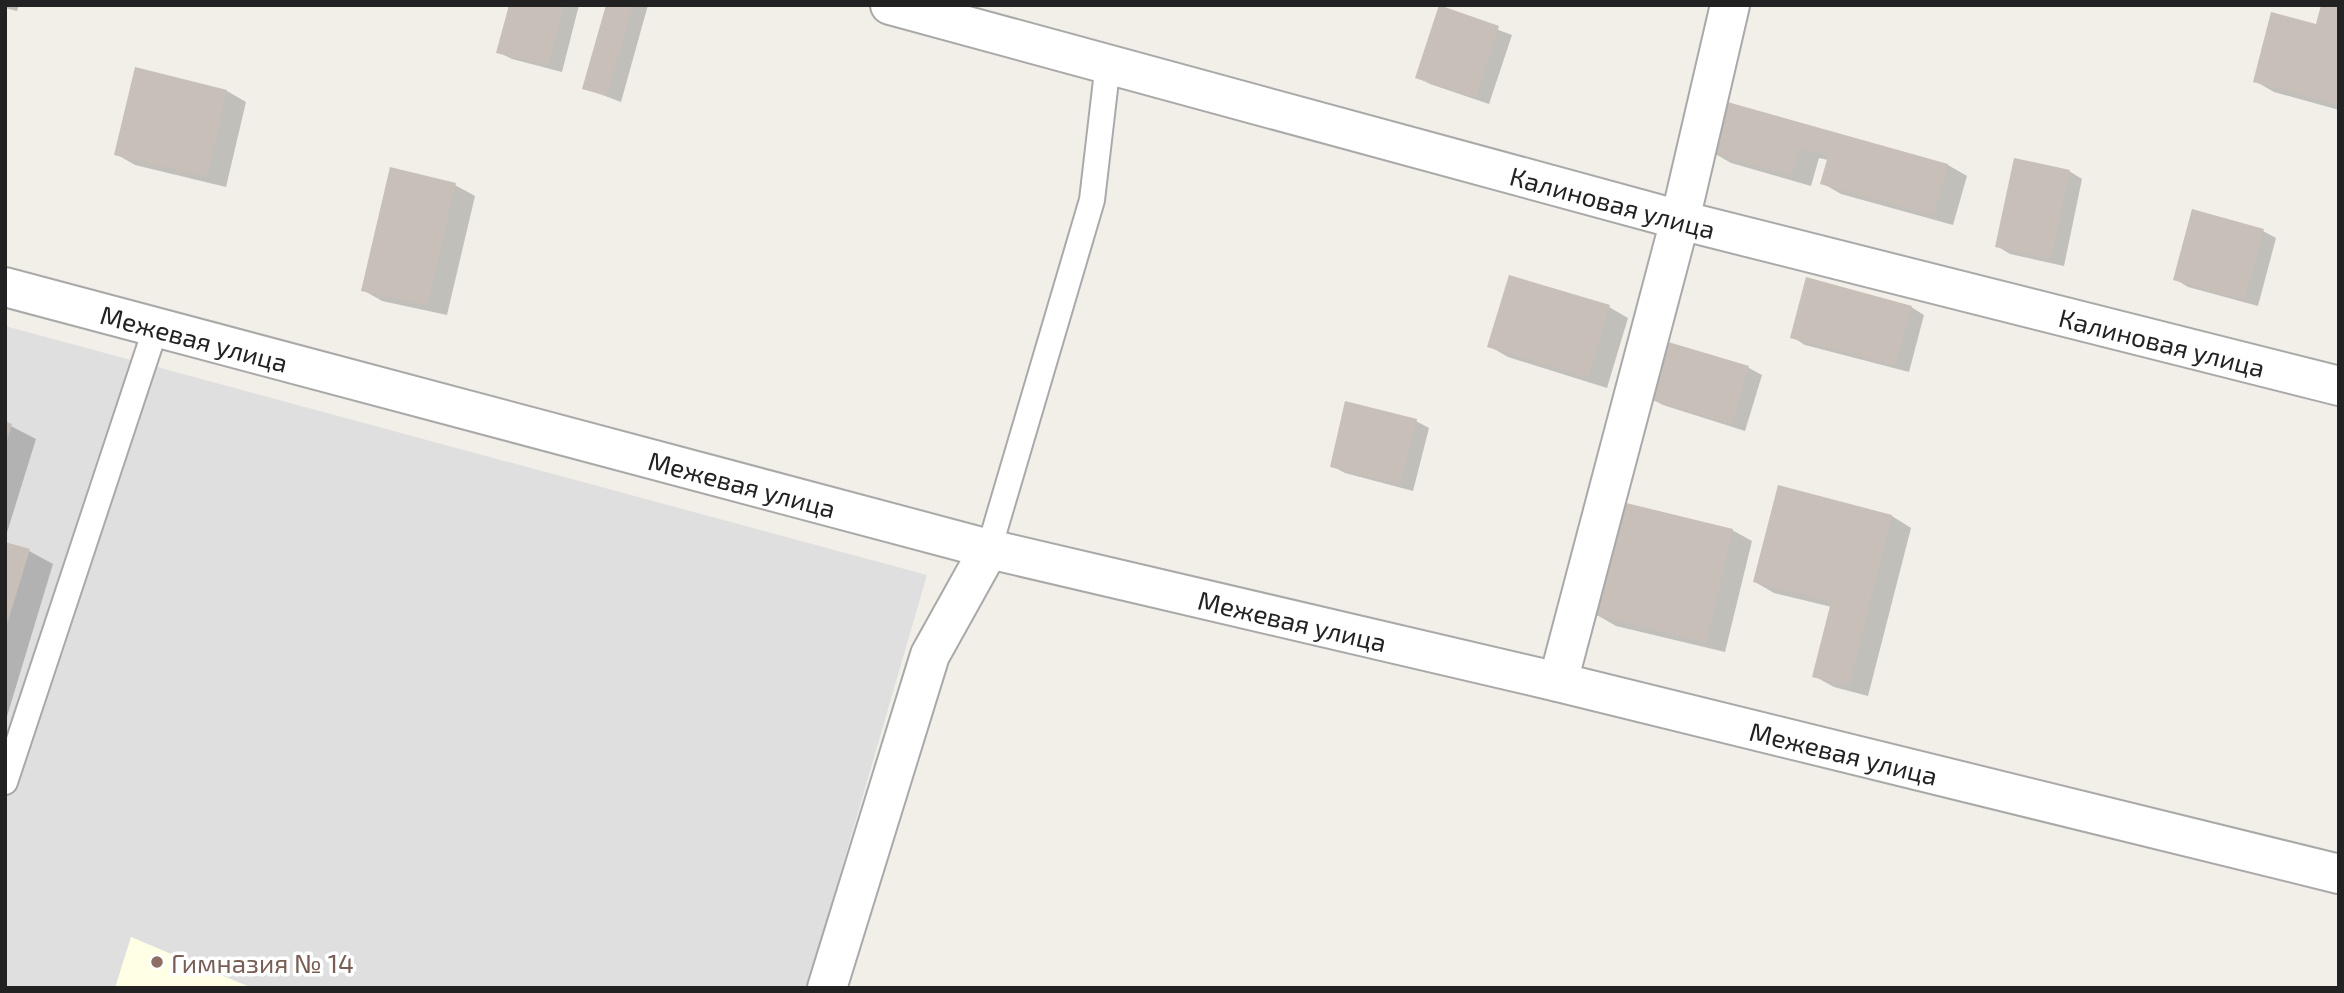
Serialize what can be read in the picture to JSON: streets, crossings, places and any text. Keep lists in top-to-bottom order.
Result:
{
  "streets": {
    "street": ["Калиновая улица", "Межевая улица"]
  },
  "places": ["Гимназия № 14"]
}
